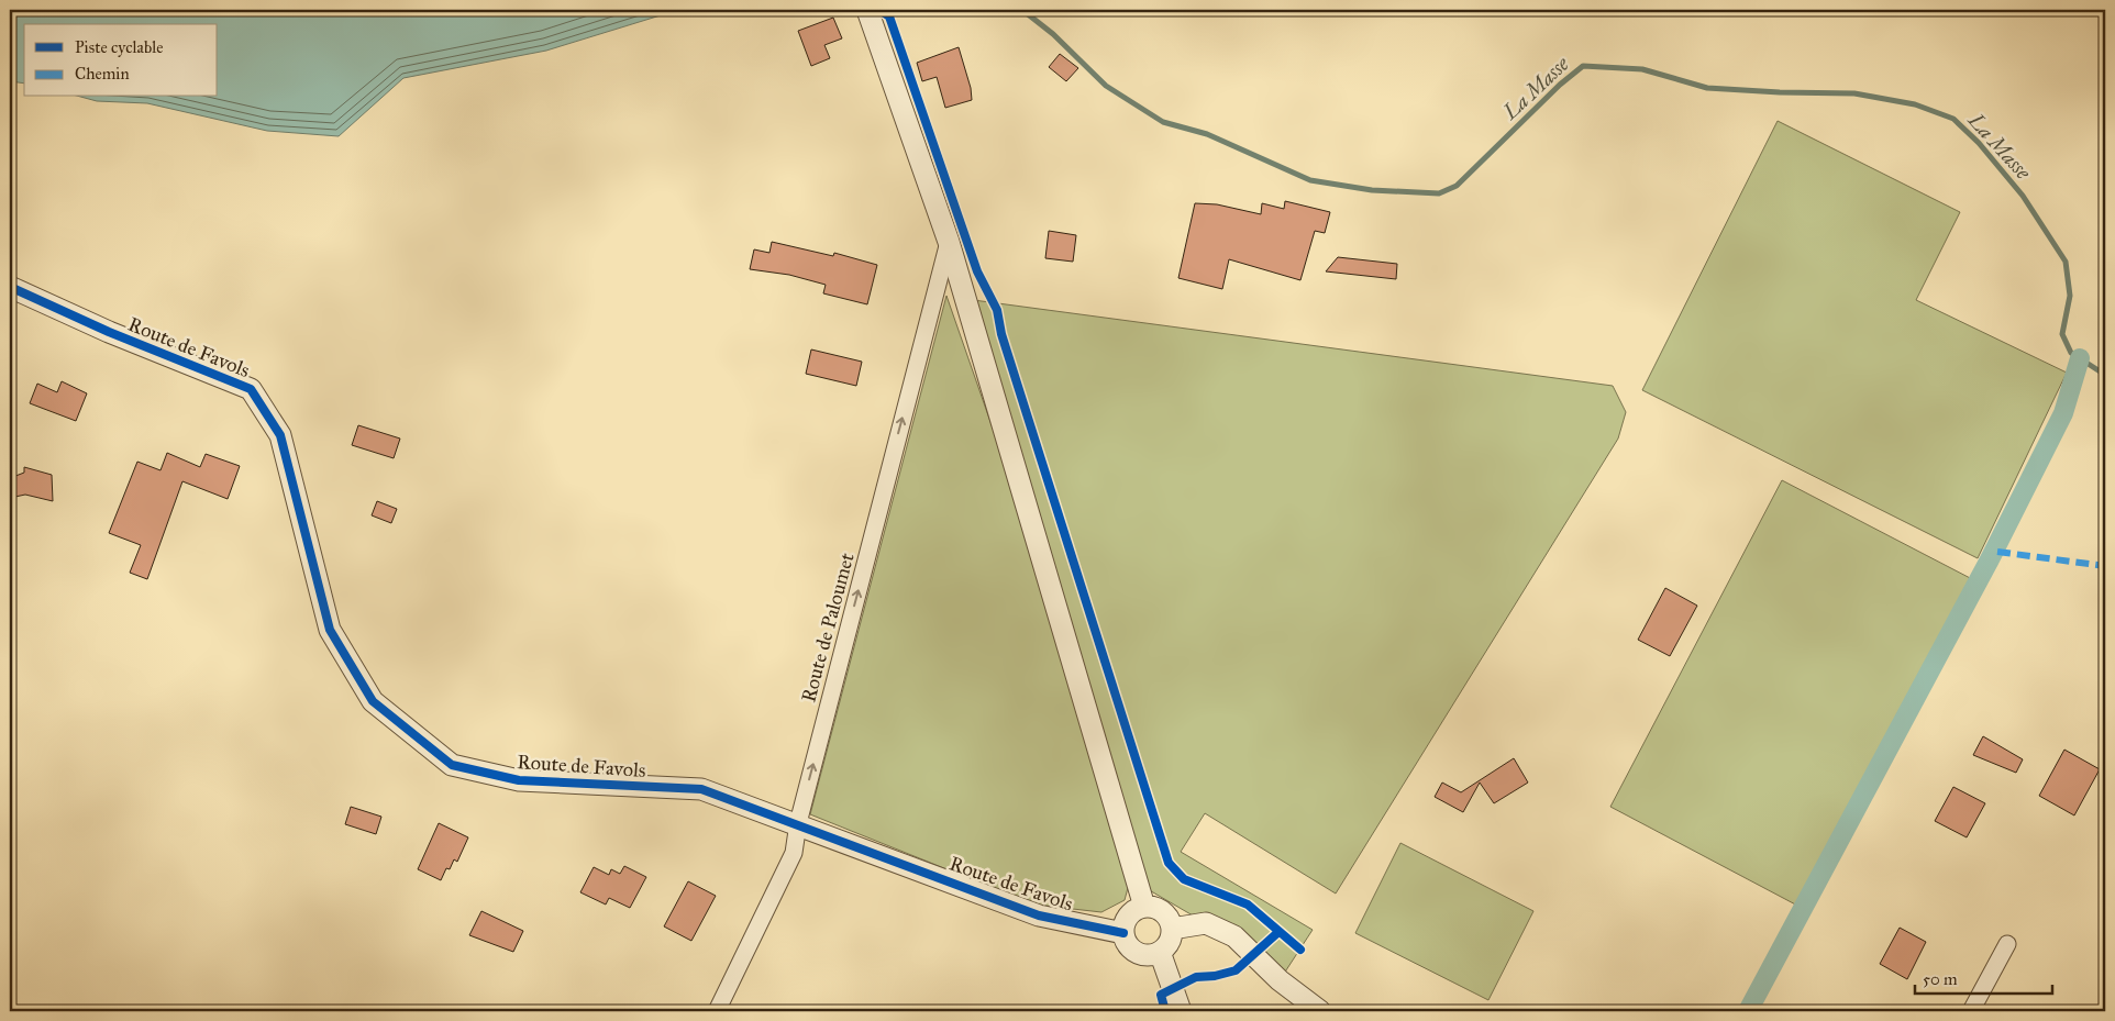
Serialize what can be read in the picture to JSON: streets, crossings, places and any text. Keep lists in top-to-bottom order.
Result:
{
  "streets": {
    "street": ["Route de Favols", "Route de Paloumet"]
  },
  "crossings": [
    ["Route de Favols", "Route de Paloumet"]
  ],
  "one_way": ["Route de Paloumet"],
  "water": ["La Masse"],
  "legend": ["Piste cyclable", "Chemin"],
  "scale_bar": "50 m"
}
